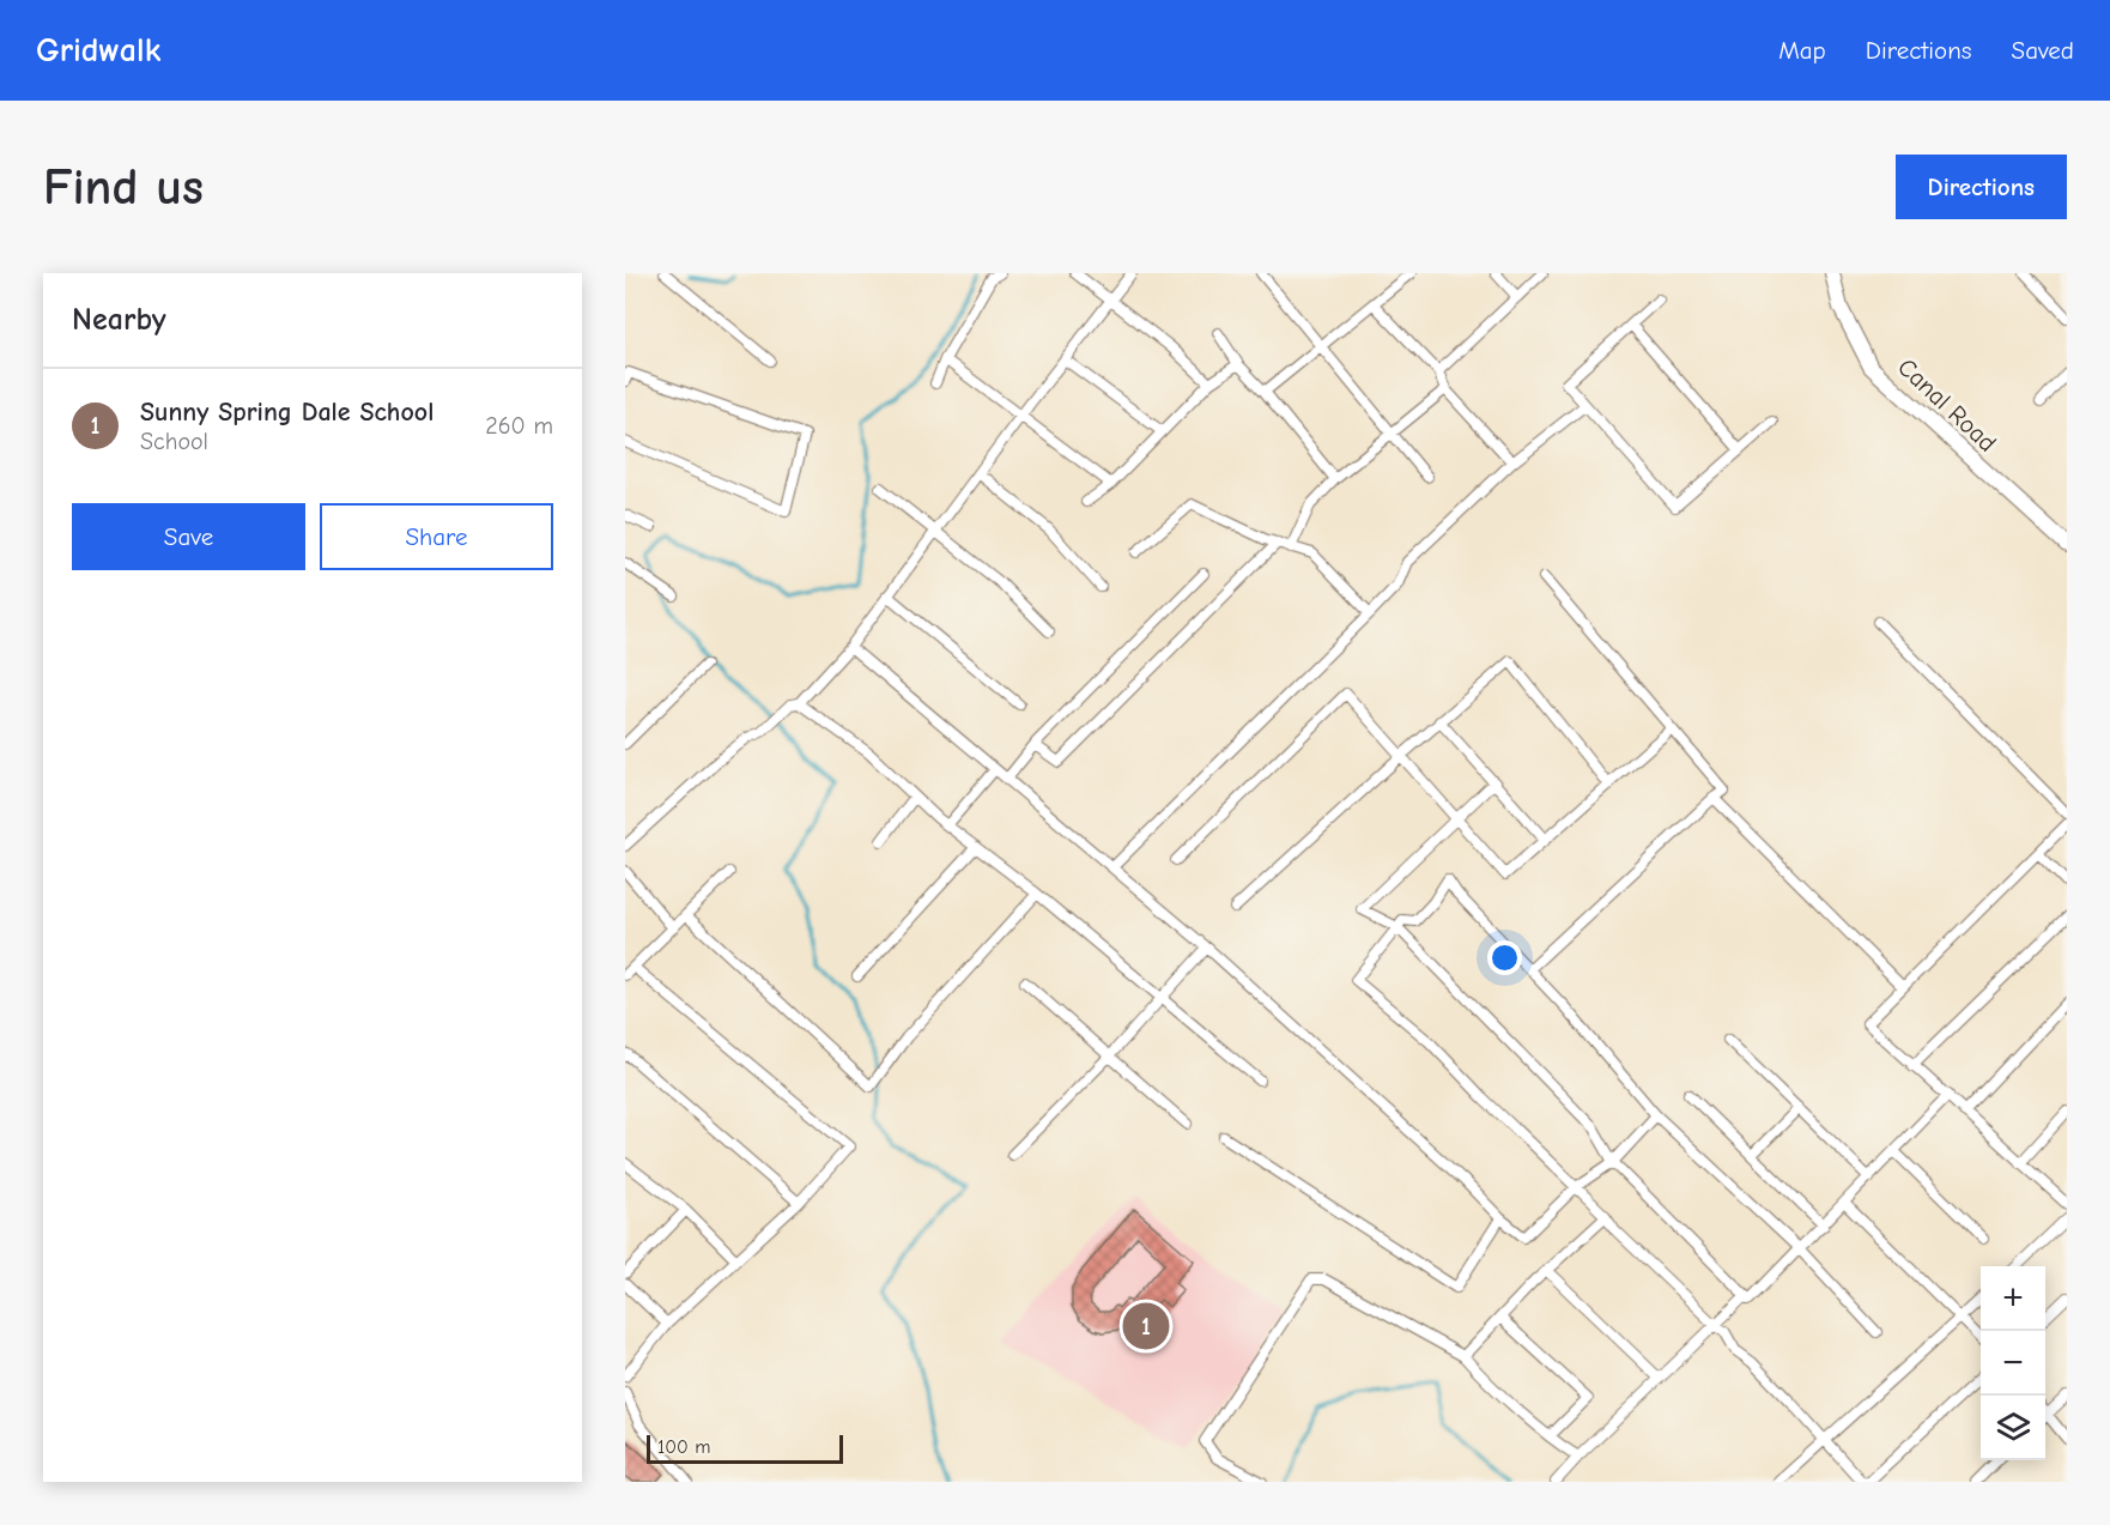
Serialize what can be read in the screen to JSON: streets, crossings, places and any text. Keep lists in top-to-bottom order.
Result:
{
  "streets": {
    "street": ["Canal Road"]
  },
  "scale_bar": "100 m",
  "page": {
    "header": "Gridwalk",
    "nav": ["Map", "Directions", "Saved"],
    "buttons": [
      "Directions",
      ["Save", "Share"]
    ],
    "title": "Find us",
    "heading": "Nearby",
    "list": [
      {
        "mark": "1",
        "name": "Sunny Spring Dale School",
        "note": "School",
        "value": "260 m"
      }
    ],
    "map_buttons": ["+", "−"],
    "pins": "1",
    "scale": "100 m"
  }
}
